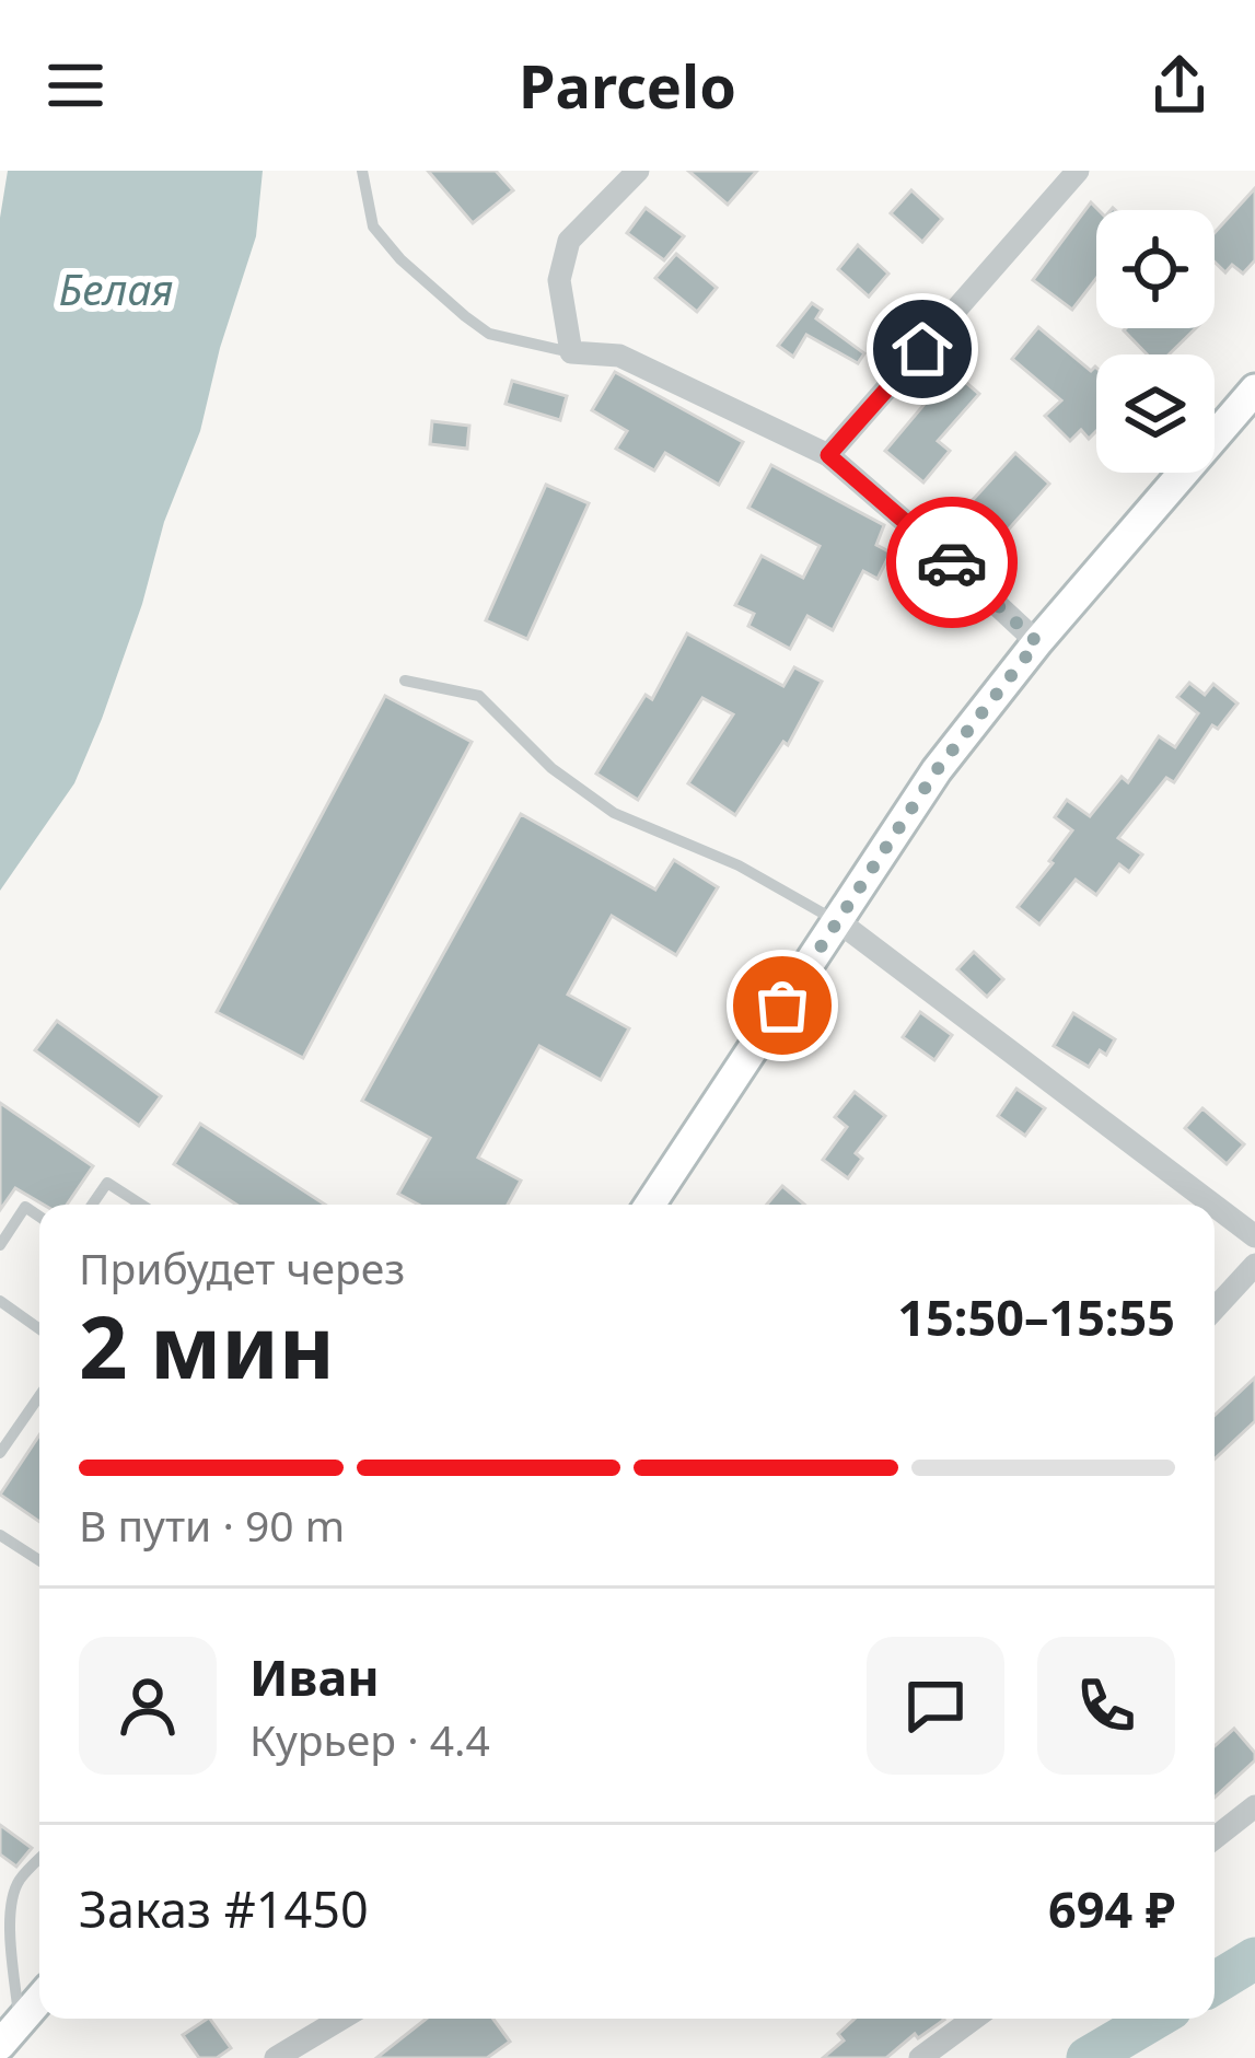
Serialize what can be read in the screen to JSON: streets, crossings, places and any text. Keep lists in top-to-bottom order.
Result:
{
  "water": ["Белая"],
  "page": {
    "header": "Parcelo",
    "heading": ["2 мин", "Прибудет через", "15:50–15:55"],
    "panel": [
      "Иван",
      "Курьер · 4.4",
      "Заказ #1450",
      "694 ₽"
    ],
    "bar": "В пути · 90 m"
  }
}
